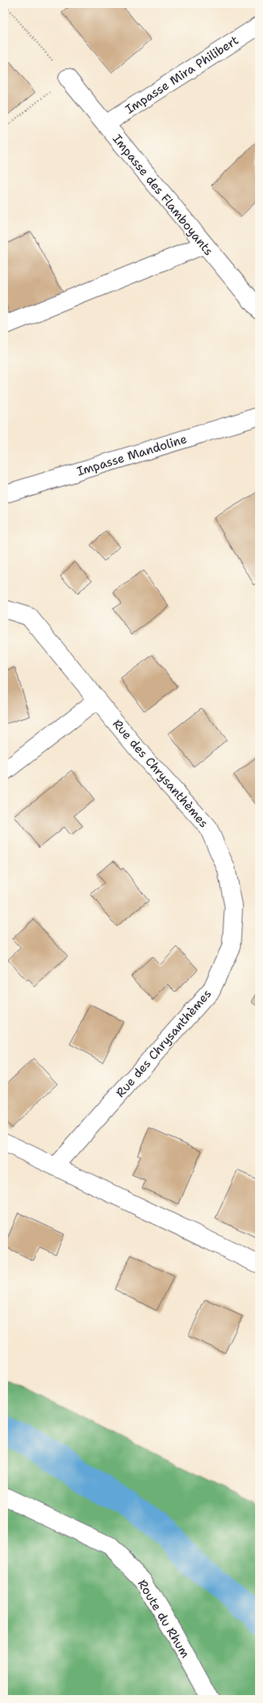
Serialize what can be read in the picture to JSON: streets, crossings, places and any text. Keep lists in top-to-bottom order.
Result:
{
  "streets": {
    "street": [
      "Impasse Mira Philibert",
      "Impasse des Flamboyants",
      "Impasse Mandoline",
      "Rue des Chrysanthèmes",
      "Route du Rhum"
    ]
  },
  "crossings": [
    ["Impasse Mira Philibert", "Impasse des Flamboyants"]
  ]
}
